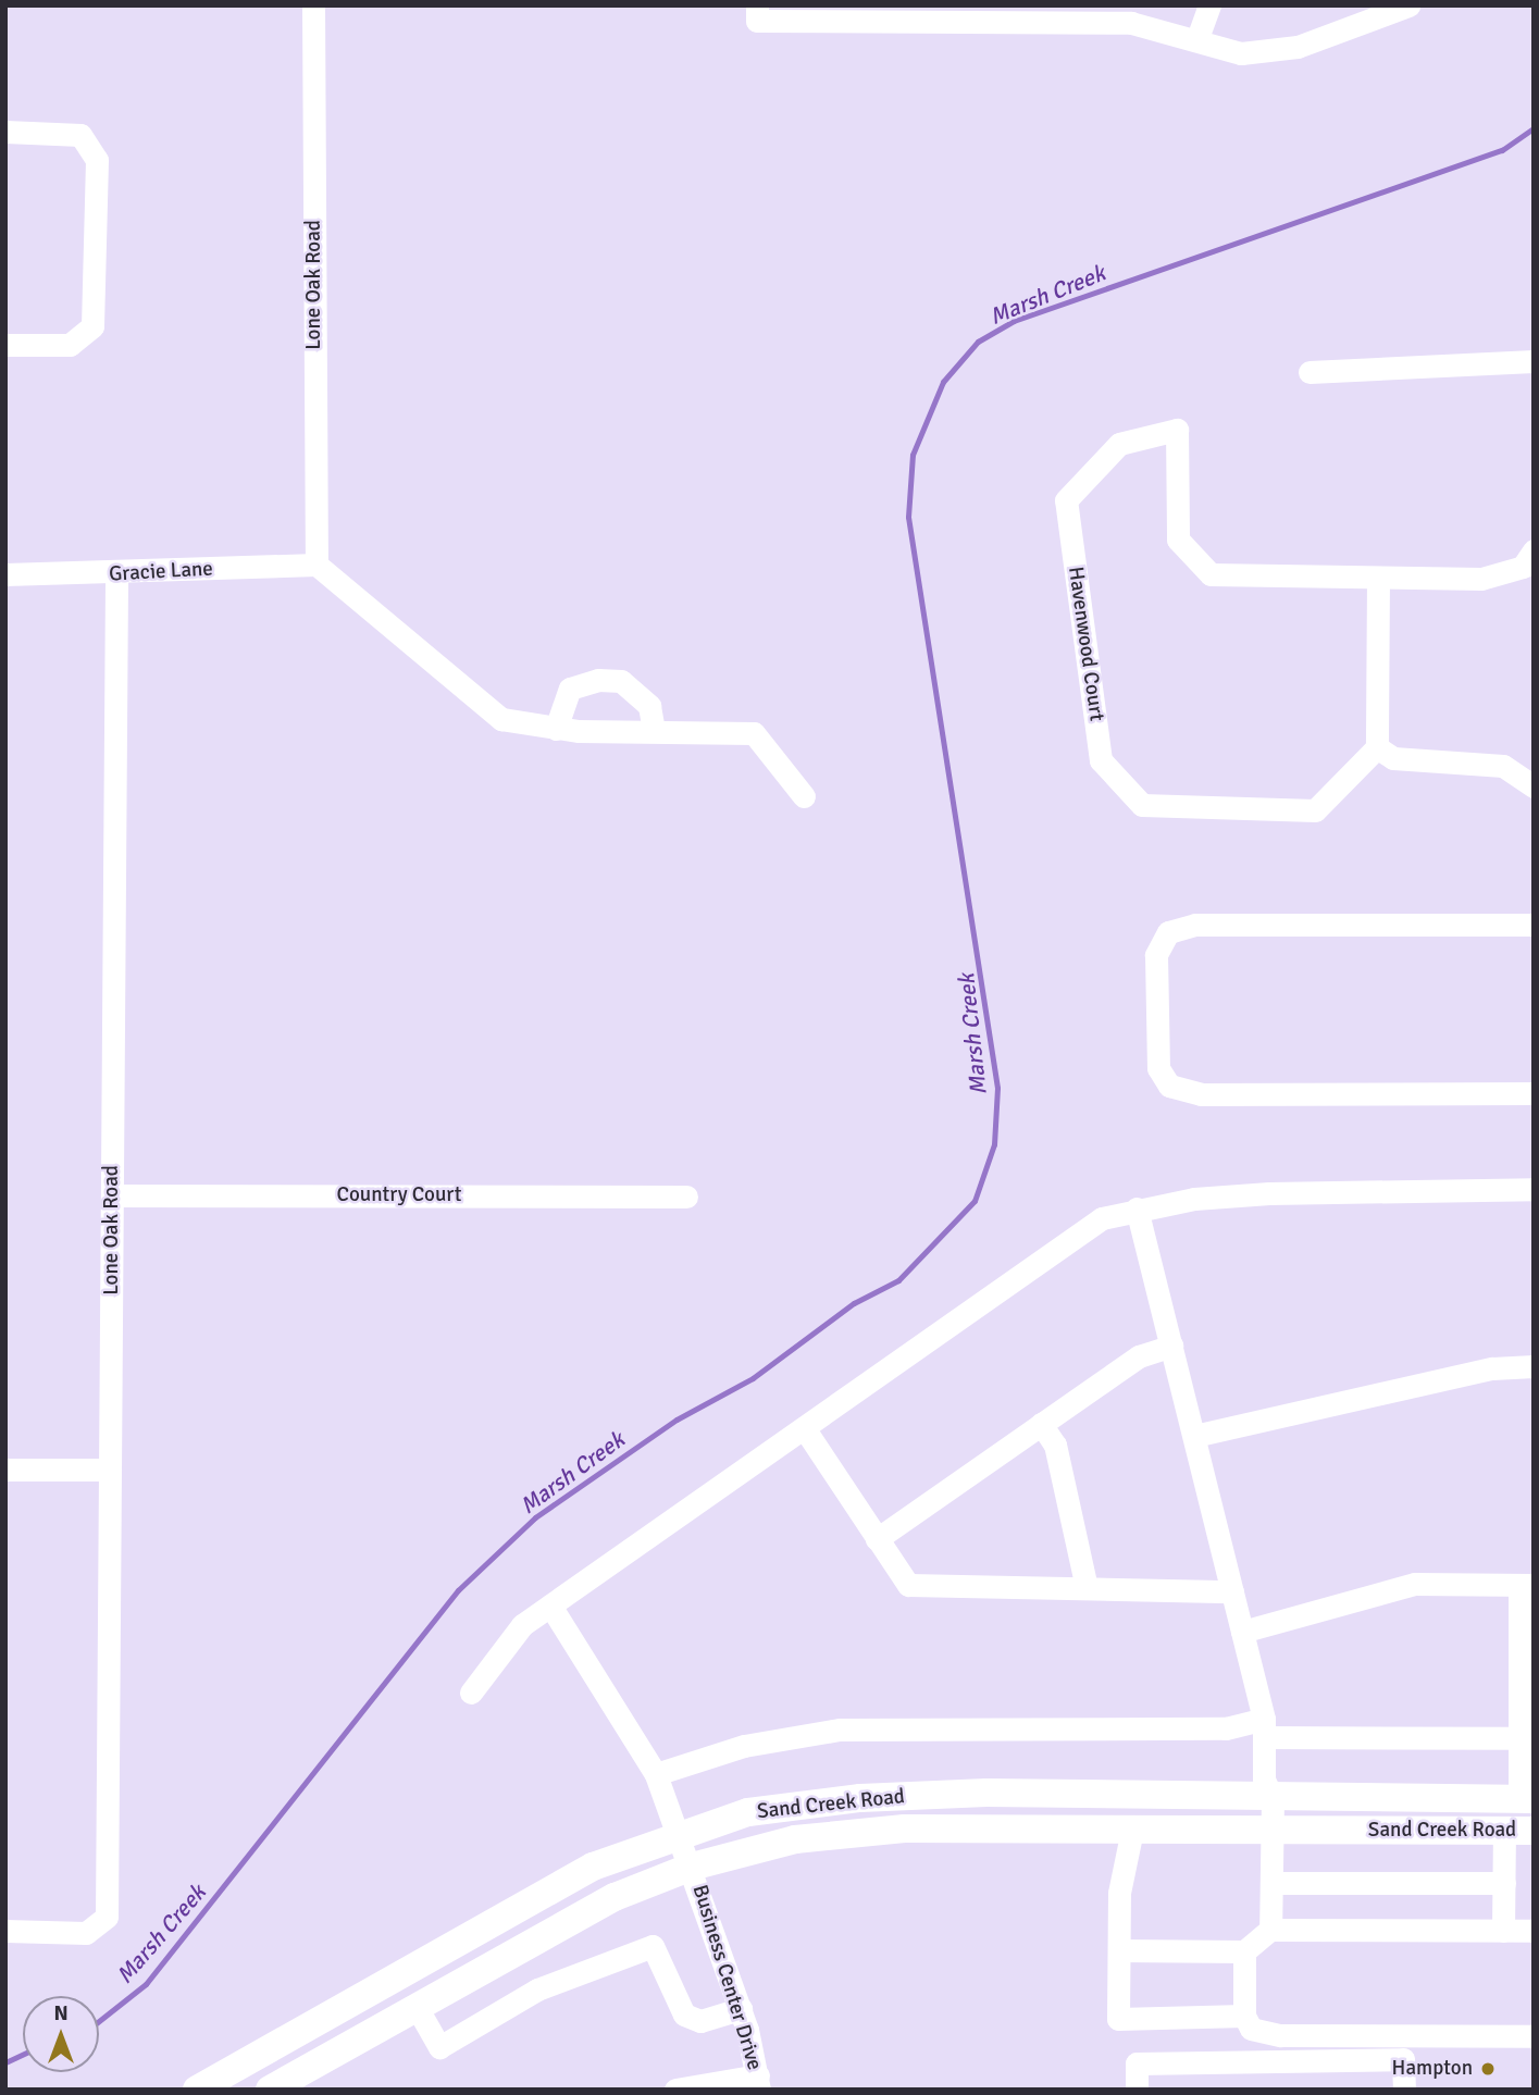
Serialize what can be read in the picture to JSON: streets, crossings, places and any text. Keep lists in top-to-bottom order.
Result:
{
  "streets": {
    "main road": ["Sand Creek Road"],
    "street": [
      "Lone Oak Road",
      "Gracie Lane",
      "Havenwood Court",
      "Country Court",
      "Business Center Drive"
    ]
  },
  "crossings": [
    ["Lone Oak Road", "Gracie Lane"],
    ["Lone Oak Road", "Country Court"],
    ["Sand Creek Road", "Business Center Drive"]
  ],
  "water": ["Marsh Creek"],
  "places": ["Hampton"],
  "north": "top"
}
